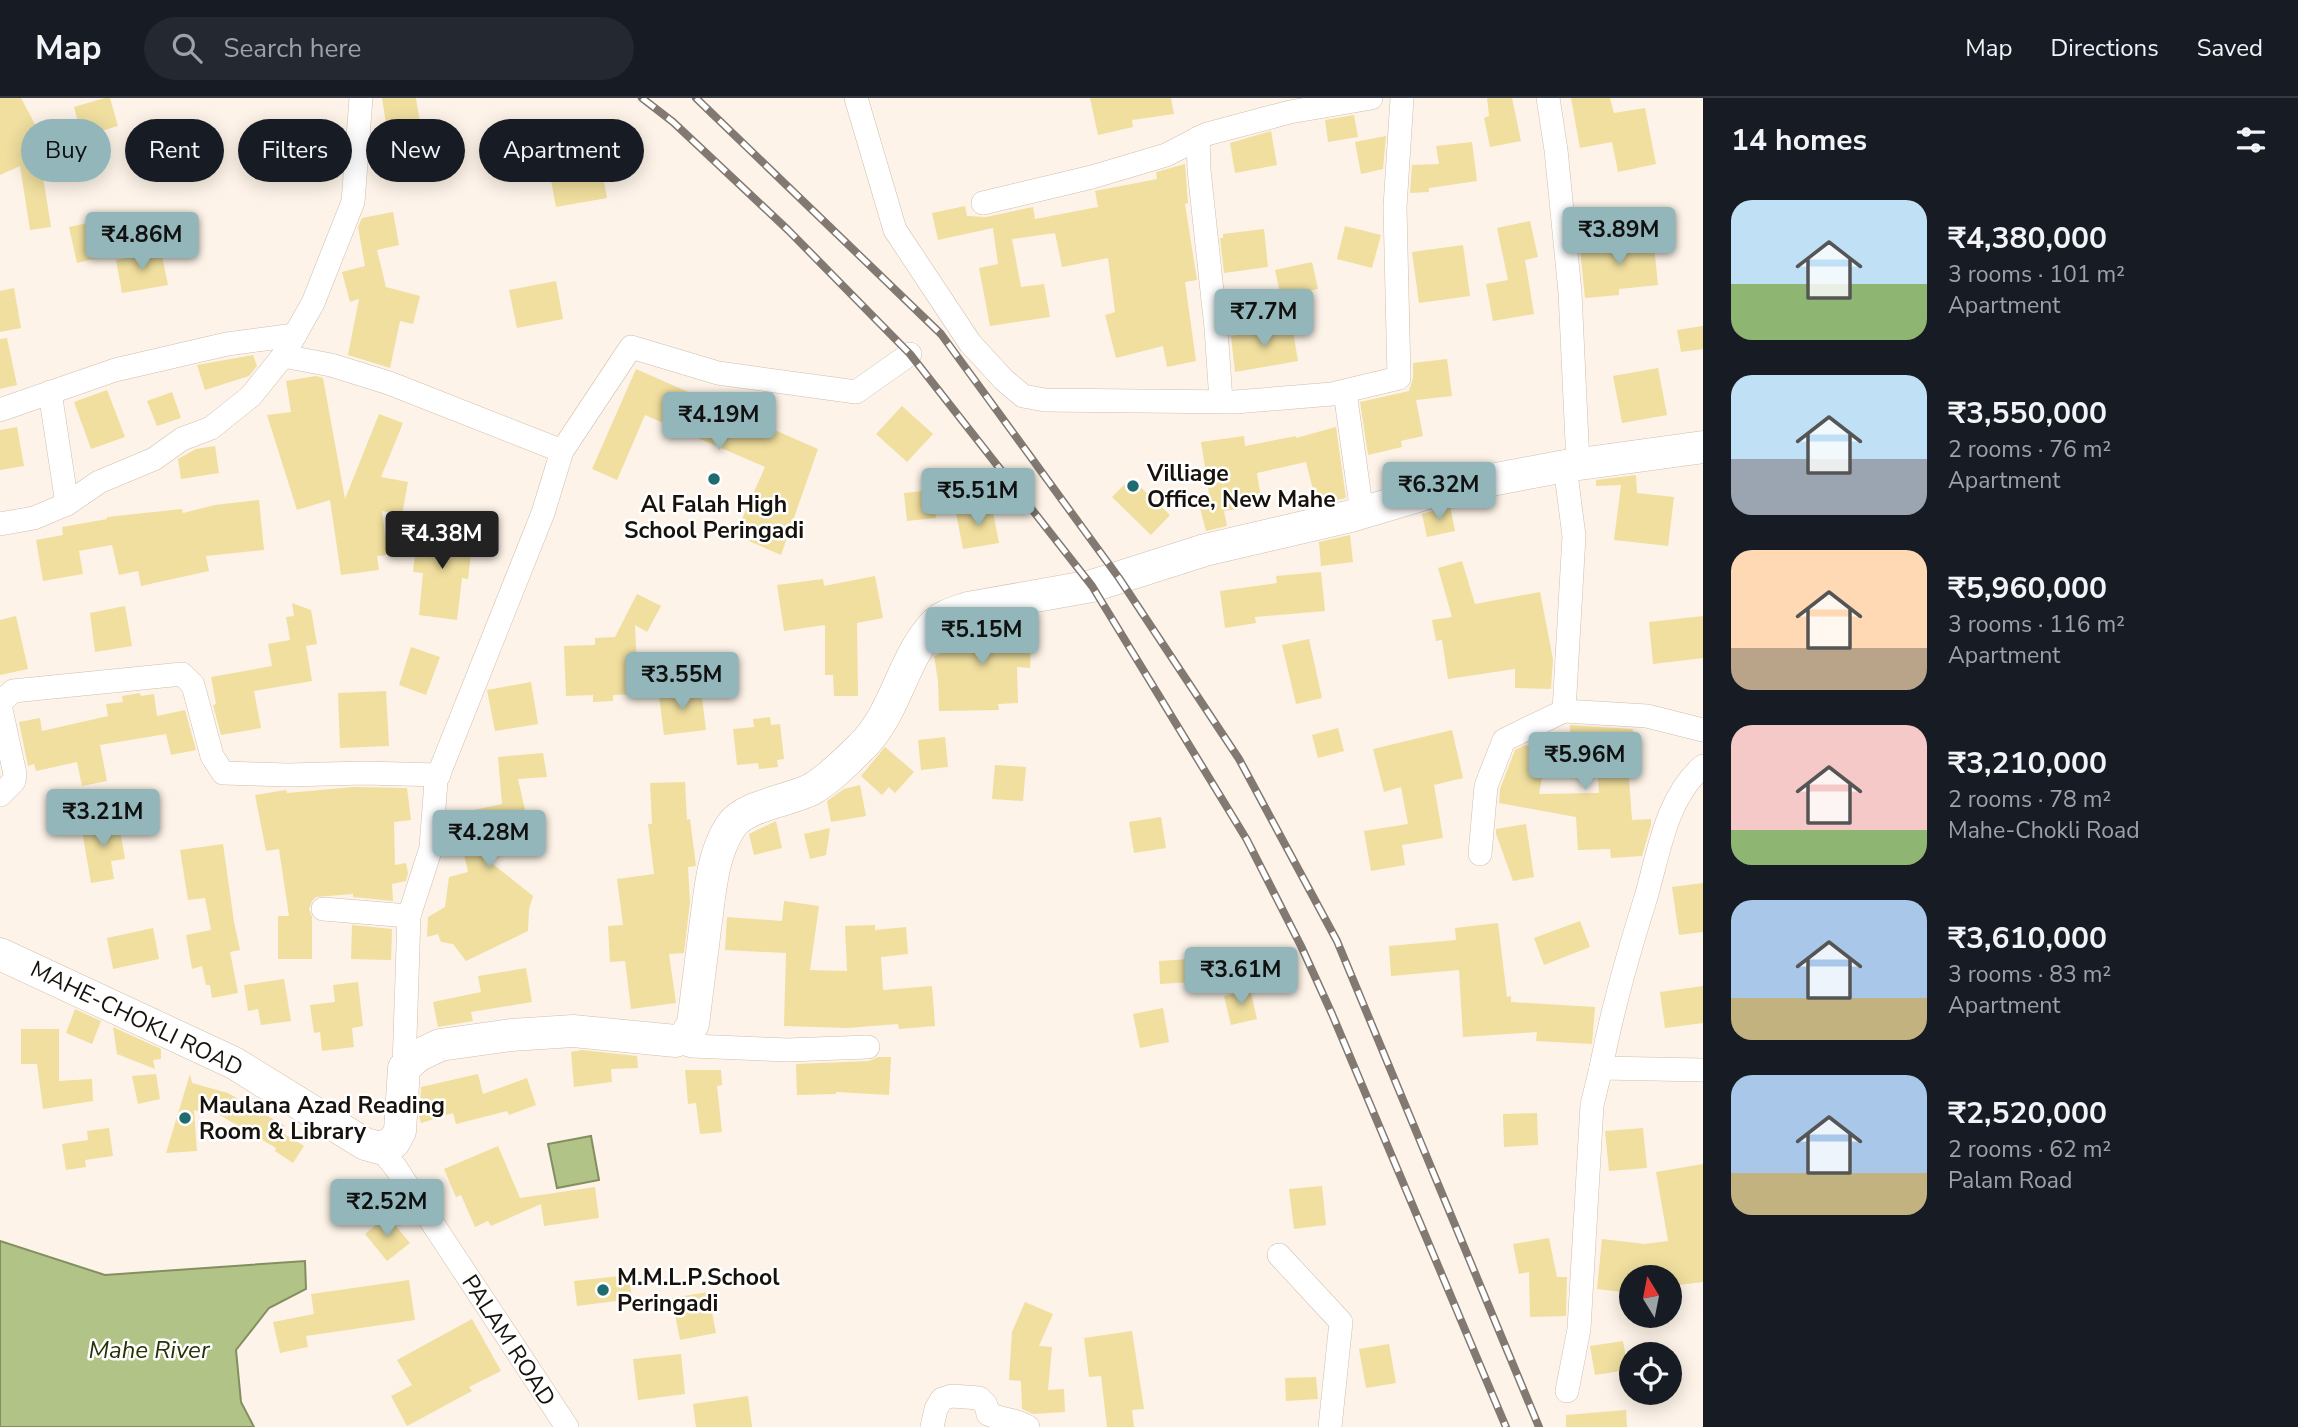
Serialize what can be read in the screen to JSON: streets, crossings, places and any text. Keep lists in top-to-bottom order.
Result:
{
  "streets": {
    "main road": ["MAHE-CHOKLI ROAD"],
    "street": ["PALAM ROAD"]
  },
  "crossings": [
    ["MAHE-CHOKLI ROAD", "PALAM ROAD"]
  ],
  "water": ["Mahe River"],
  "places": [
    "Al Falah High School Peringadi",
    "Villiage Office, New Mahe",
    "Maulana Azad Reading Room & Library",
    "M.M.L.P.School Peringadi"
  ],
  "north": "top",
  "page": {
    "header": "Map",
    "search": "Search here",
    "nav": ["Map", "Directions", "Saved"],
    "heading": "14 homes",
    "chip": [
      "Buy",
      "Rent",
      "Filters",
      "New",
      "Apartment"
    ],
    "list": [
      {
        "name": "₹4,380,000",
        "note": "3 rooms · 101 m² · Apartment"
      },
      {
        "name": "₹3,550,000",
        "note": "2 rooms · 76 m² · Apartment"
      },
      {
        "name": "₹5,960,000",
        "note": "3 rooms · 116 m² · Apartment"
      },
      {
        "name": "₹3,210,000",
        "note": "2 rooms · 78 m² · Mahe-Chokli Road"
      },
      {
        "name": "₹3,610,000",
        "note": "3 rooms · 83 m² · Apartment"
      },
      {
        "name": "₹2,520,000",
        "note": "2 rooms · 62 m² · Palam Road"
      }
    ],
    "price": [
      "₹3.89M",
      "₹4.86M",
      "₹7.7M",
      "₹4.19M",
      "₹6.32M",
      "₹5.51M",
      "₹4.38M",
      "₹5.15M",
      "₹3.55M",
      "₹5.96M",
      "₹3.21M",
      "₹4.28M",
      "₹3.61M",
      "₹2.52M"
    ]
  }
}
